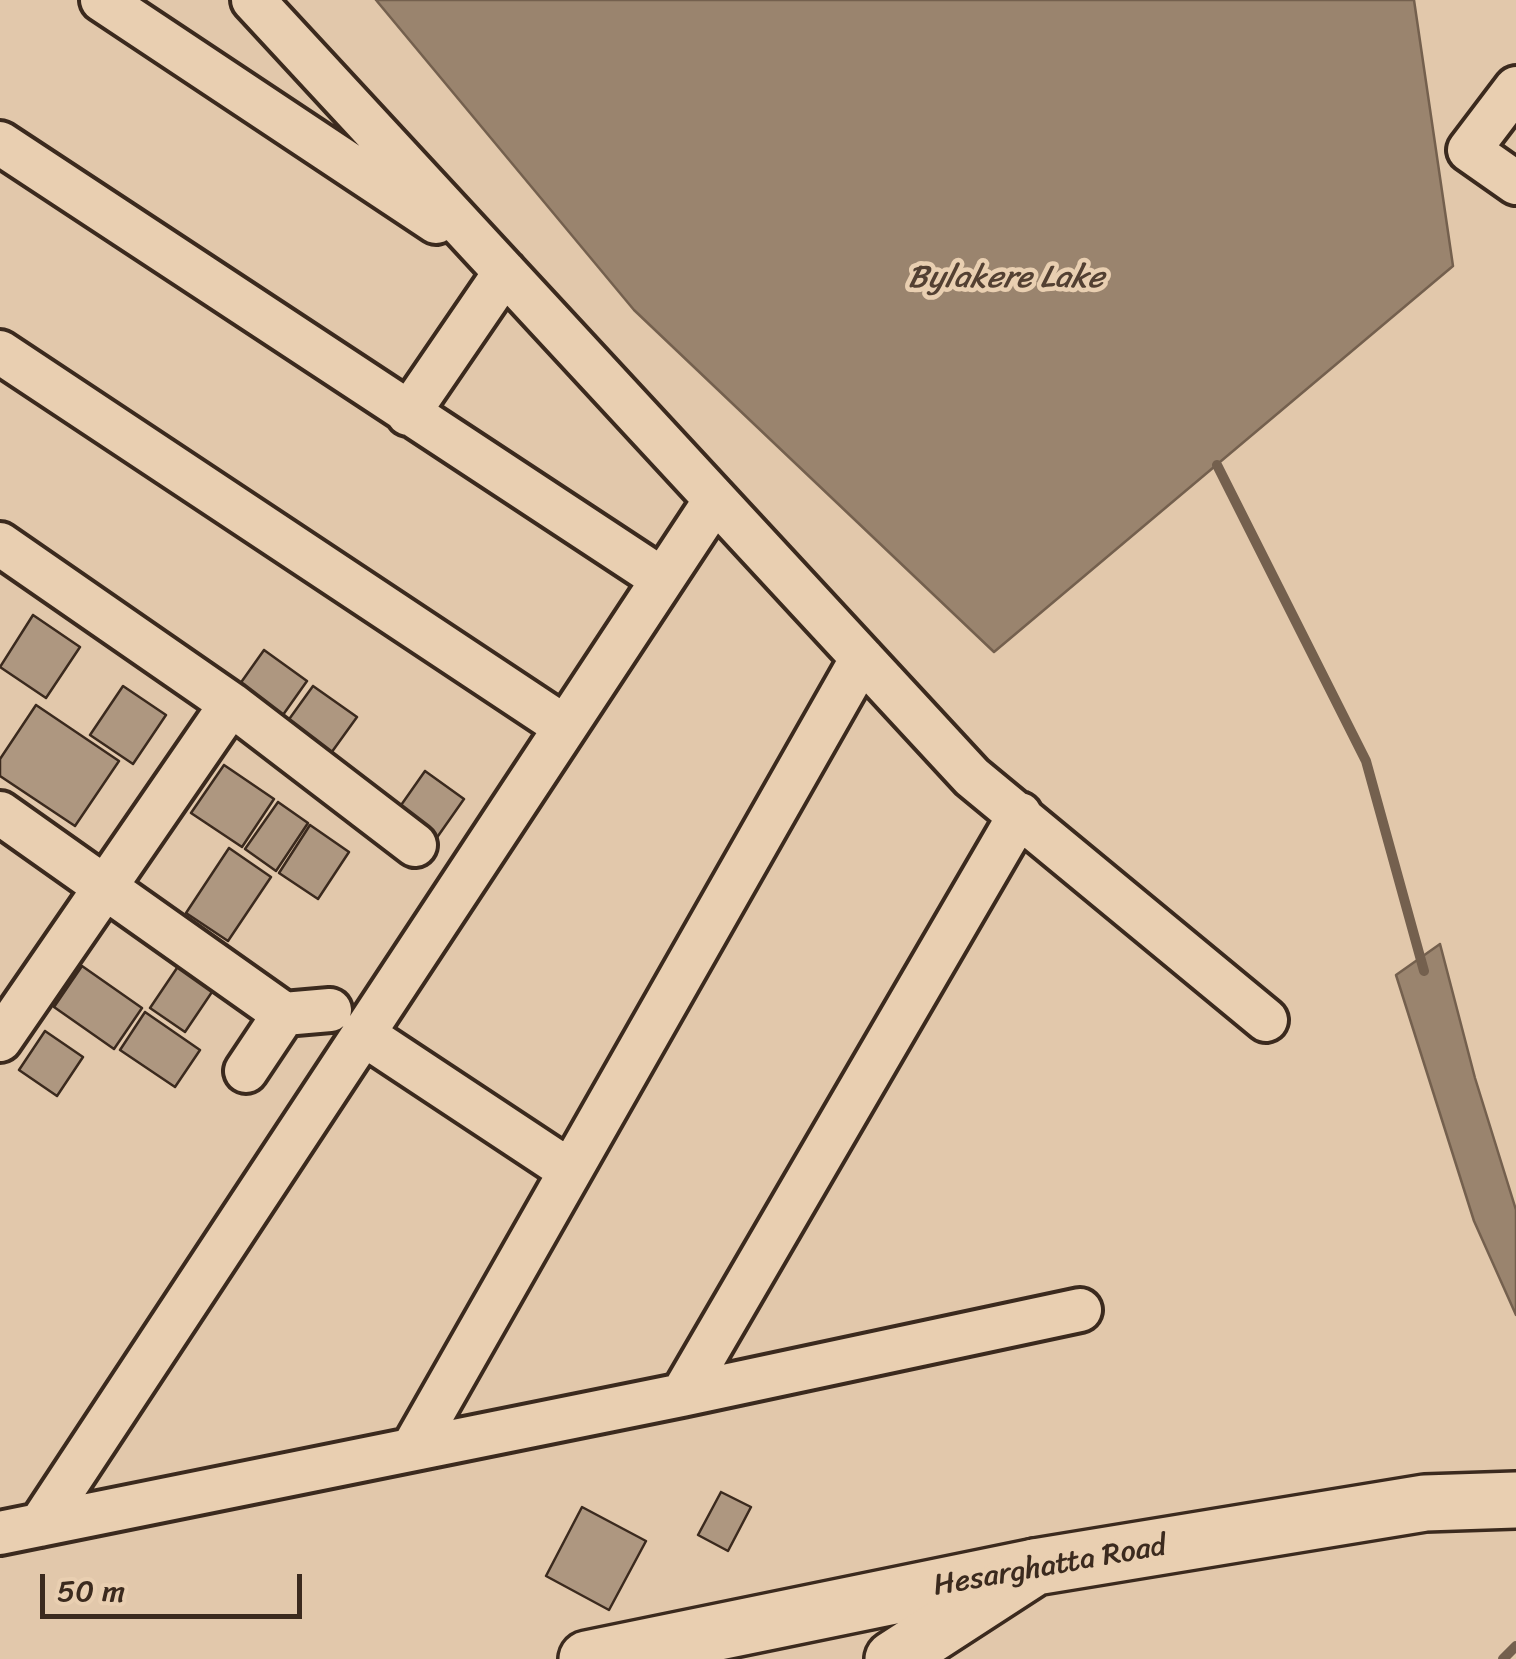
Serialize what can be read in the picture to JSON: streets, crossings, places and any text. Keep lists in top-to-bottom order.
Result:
{
  "streets": {
    "main road": ["Hesarghatta Road"]
  },
  "water": ["Bylakere Lake"],
  "scale_bar": "50 m"
}
